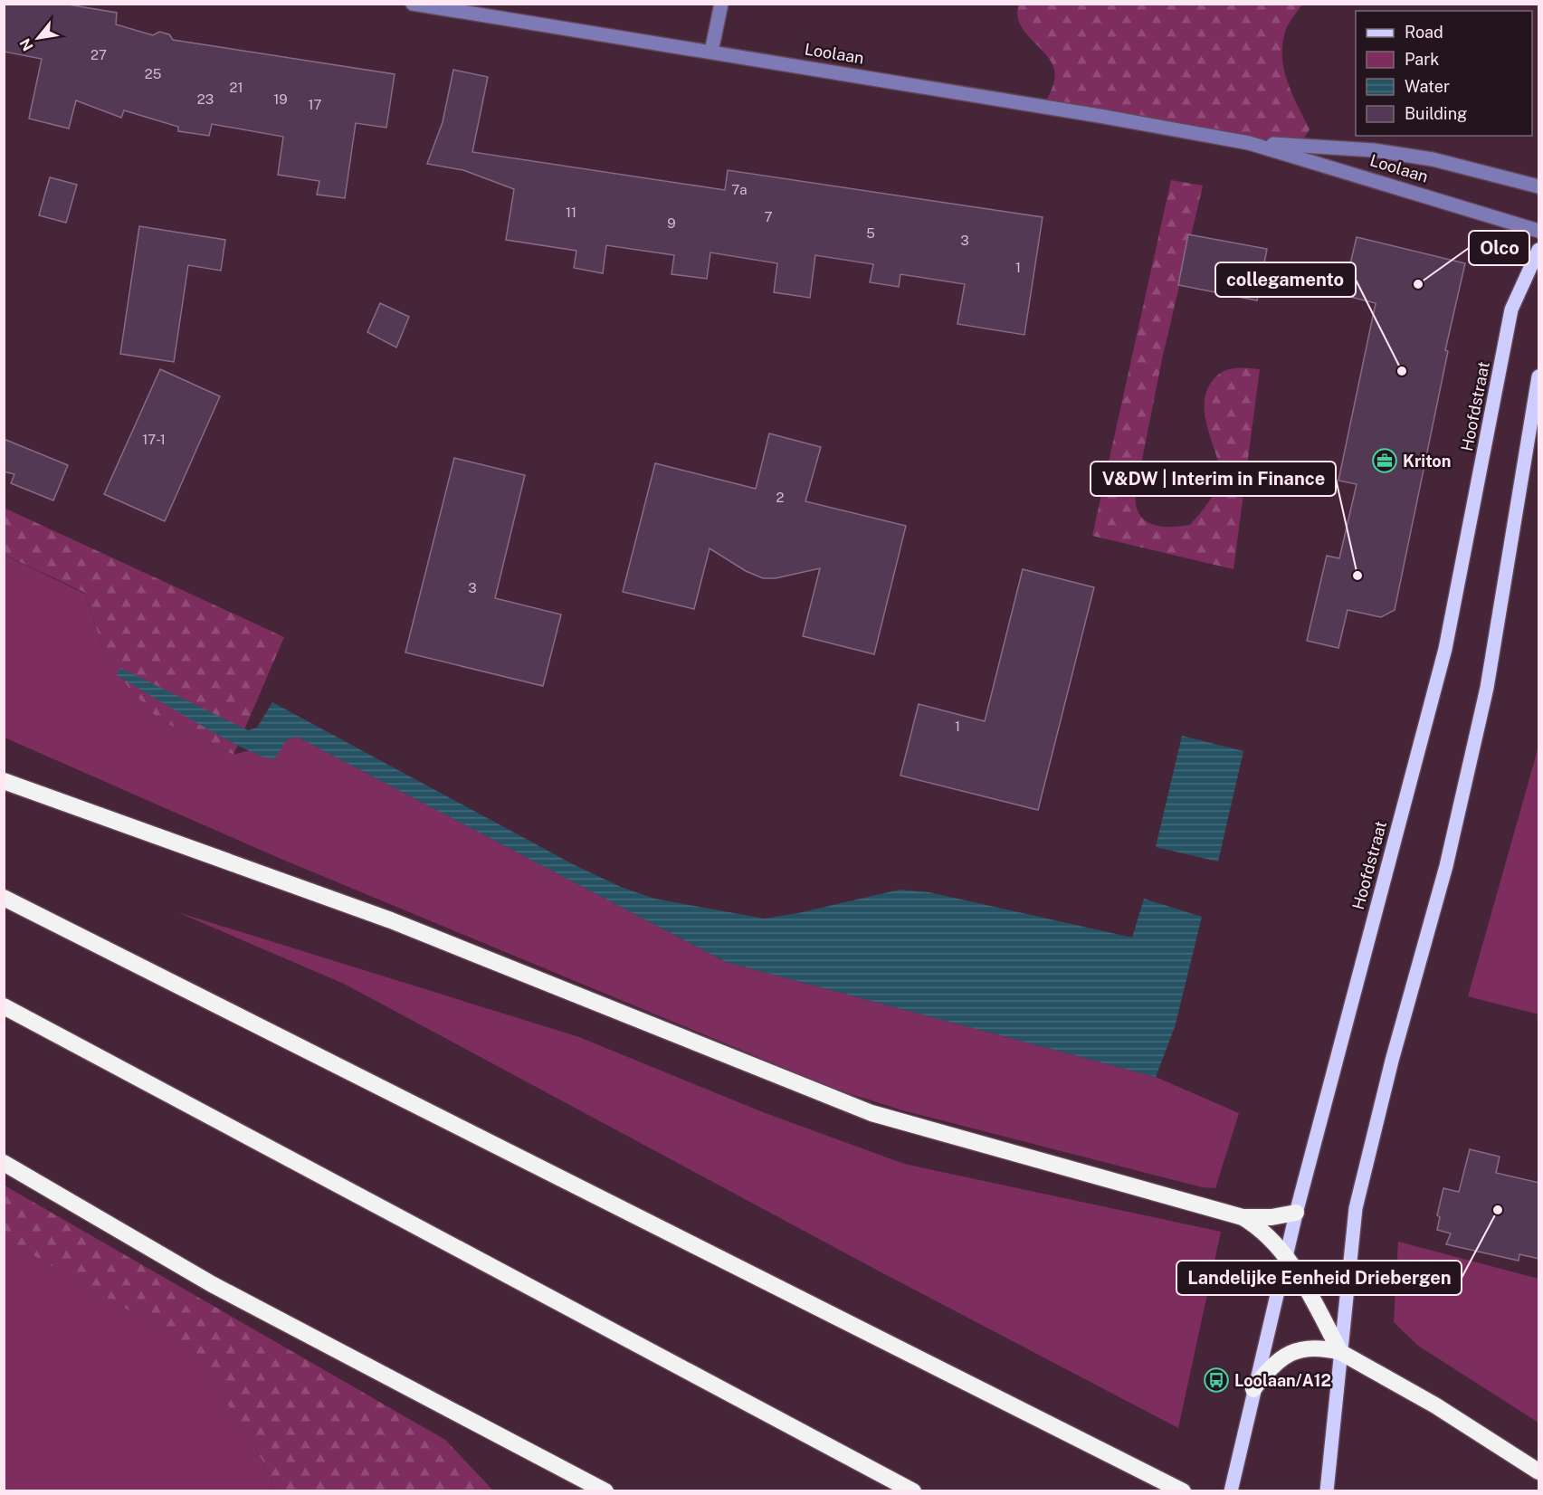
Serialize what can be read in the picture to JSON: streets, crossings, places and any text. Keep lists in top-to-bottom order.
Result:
{
  "streets": {
    "main road": ["Hoofdstraat"],
    "street": ["Loolaan"]
  },
  "places": {
    "other": [
      "Olco",
      "collegamento",
      "V&DW | Interim in Finance",
      "Landelijke Eenheid Driebergen"
    ],
    "office": ["Kriton"],
    "bus stop": ["Loolaan/A12"]
  },
  "house_numbers": [
    "27",
    "25",
    "21",
    "23",
    "19",
    "17",
    "7a",
    "11",
    "7",
    "9",
    "5",
    "3",
    "1",
    "17-1",
    "2",
    "3",
    "1"
  ],
  "legend": [
    "Road",
    "Park",
    "Water",
    "Building"
  ],
  "north": "bottom left"
}
